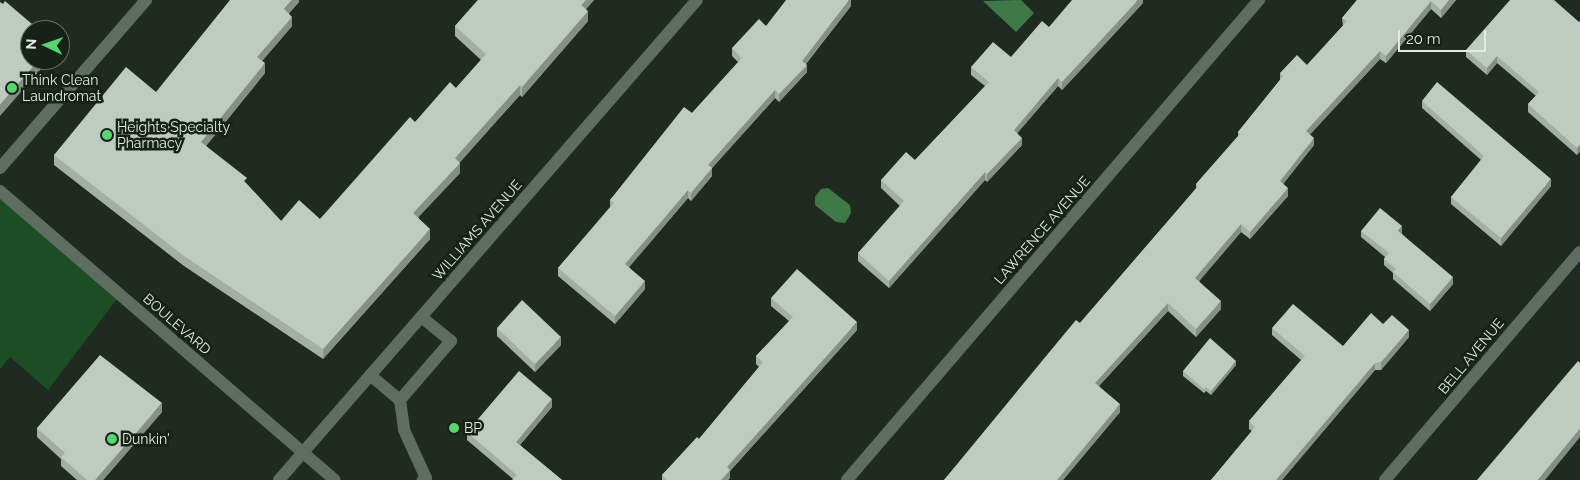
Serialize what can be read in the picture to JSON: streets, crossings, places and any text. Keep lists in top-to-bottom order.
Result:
{
  "streets": {
    "street": [
      "WILLIAMS AVENUE",
      "LAWRENCE AVENUE",
      "BOULEVARD",
      "BELL AVENUE"
    ]
  },
  "crossings": [
    ["WILLIAMS AVENUE", "BOULEVARD"]
  ],
  "places": [
    "Think Clean Laundromat",
    "Heights Specialty Pharmacy",
    "BP",
    "Dunkin'"
  ],
  "scale_bar": "20 m",
  "north": "left"
}
